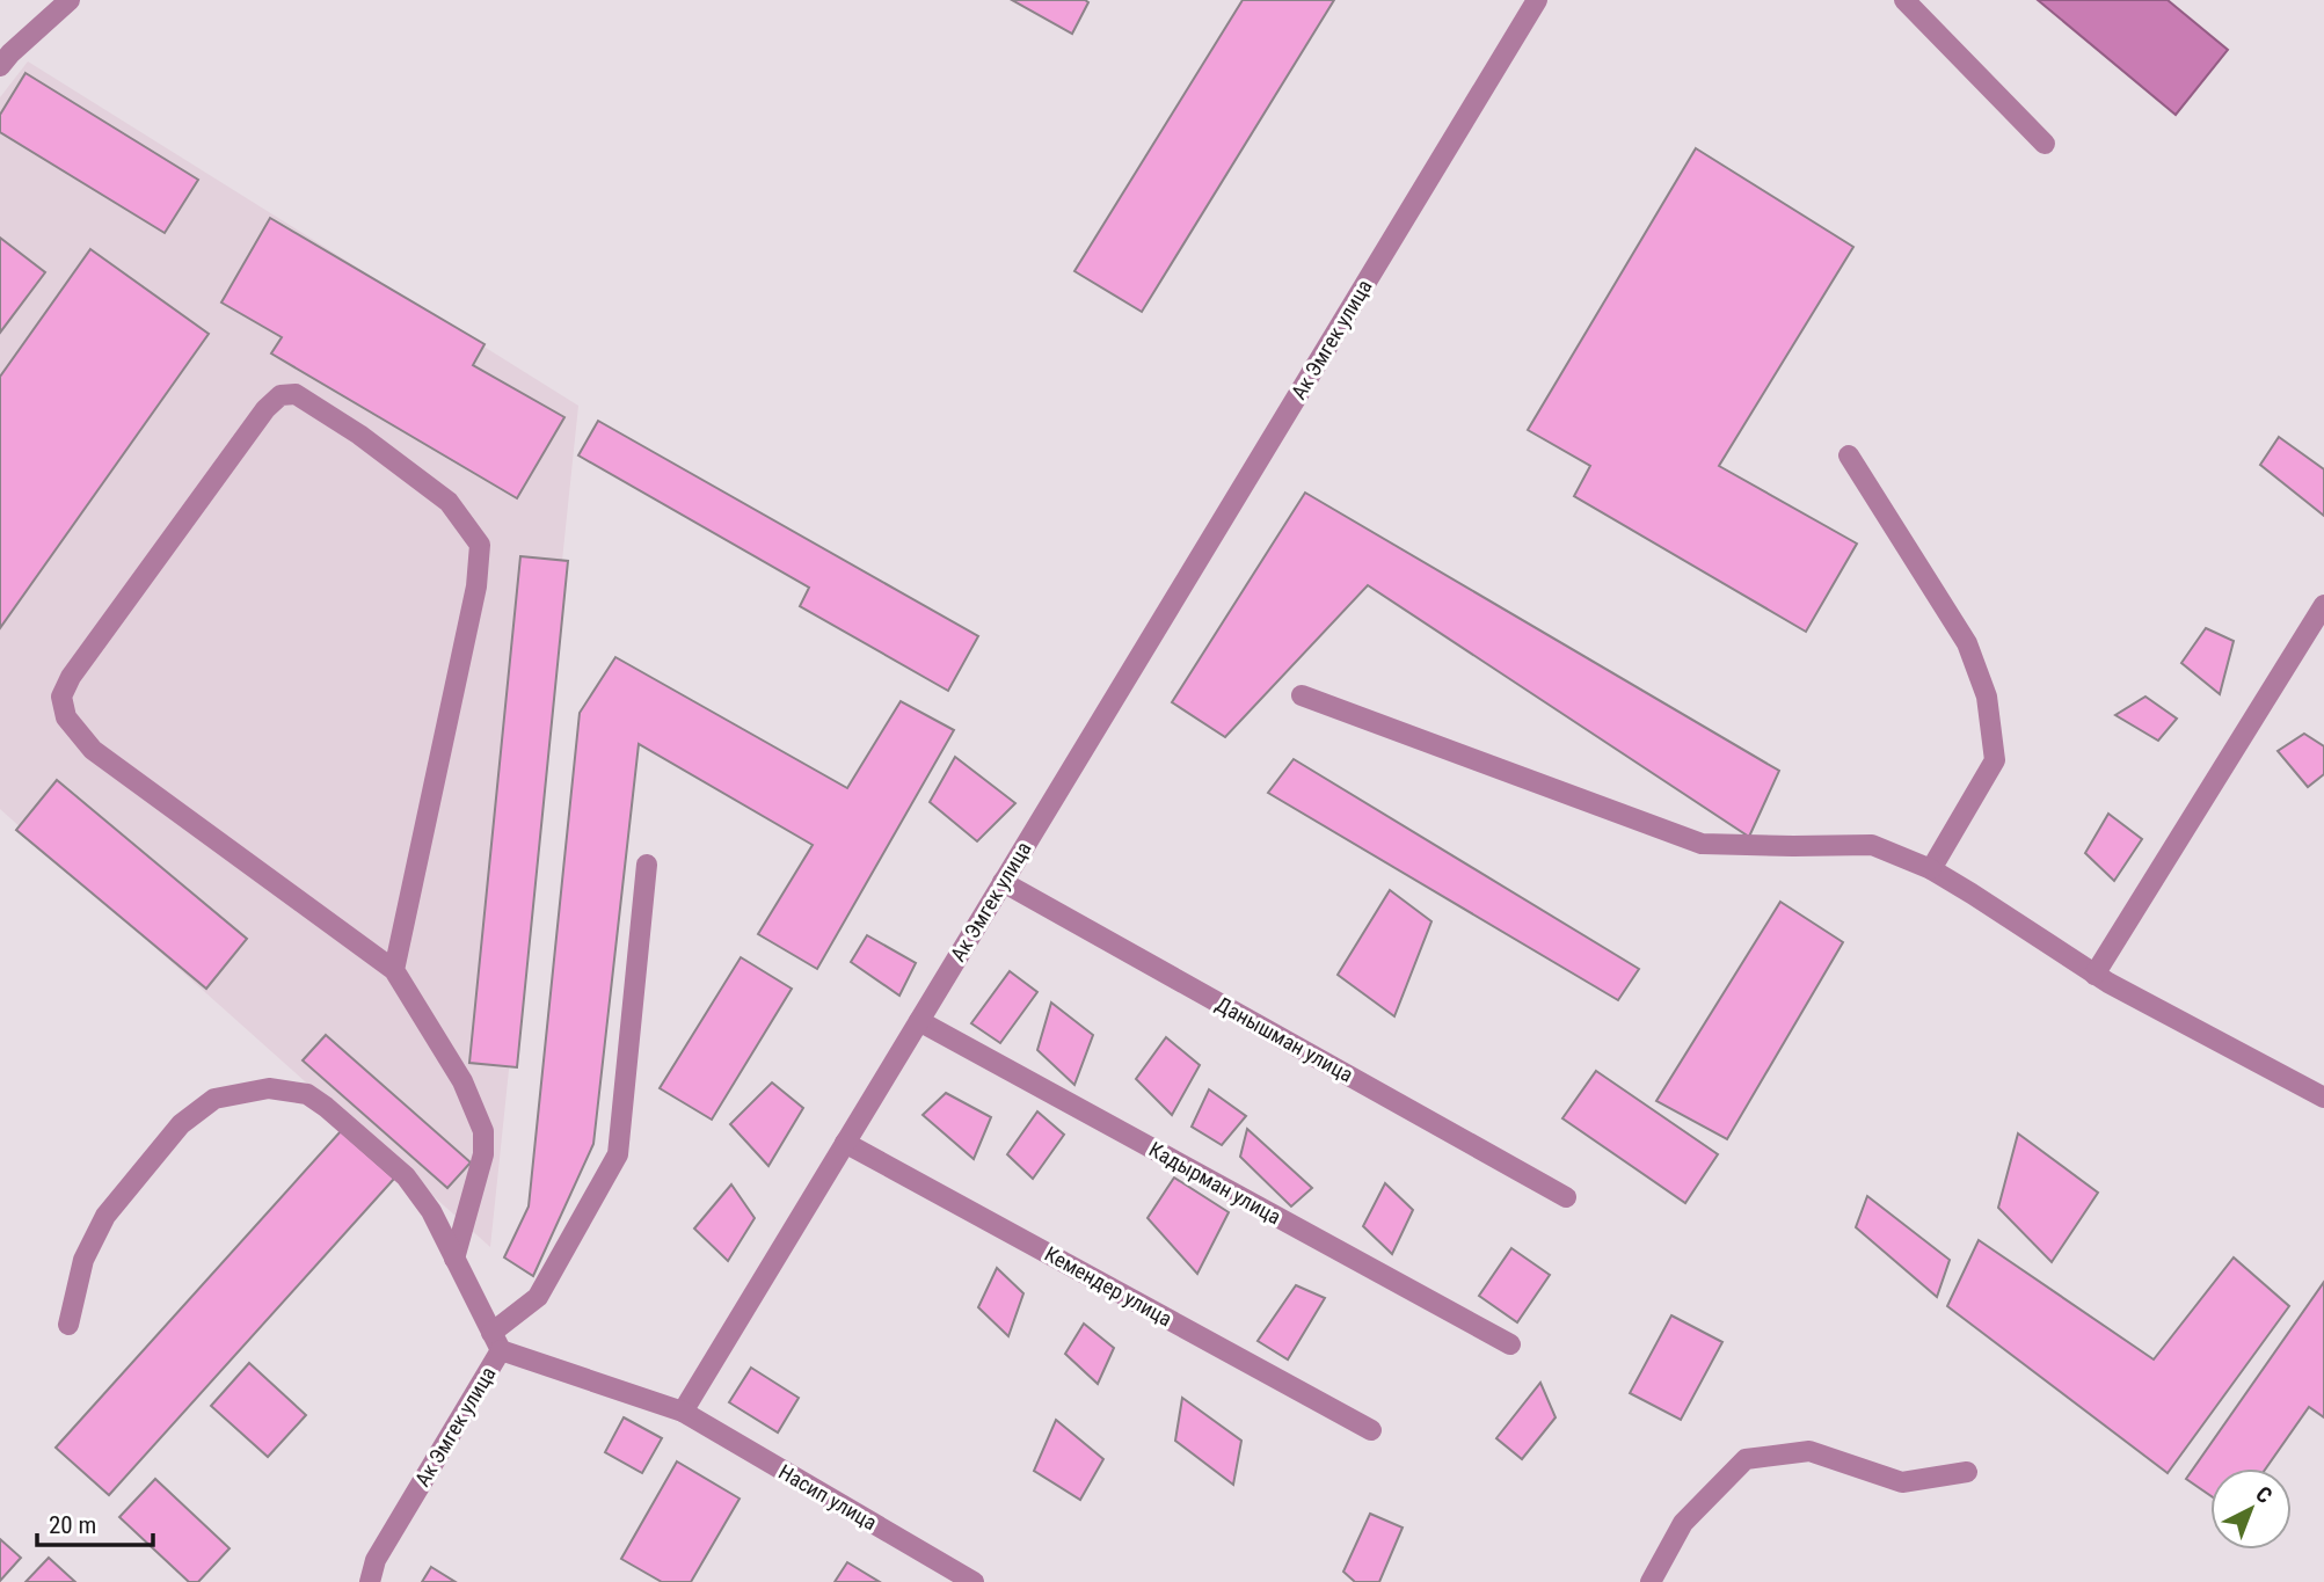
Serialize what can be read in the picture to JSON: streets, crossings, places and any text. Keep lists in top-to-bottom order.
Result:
{
  "streets": {
    "street": [
      "Ак Эмгек улица",
      "Данышман улица",
      "Кадырман улица",
      "Кемендер улица",
      "Насип улица"
    ]
  },
  "crossings": [
    ["Ак Эмгек улица", "Данышман улица"],
    ["Ак Эмгек улица", "Кадырман улица"],
    ["Ак Эмгек улица", "Кемендер улица"],
    ["Ак Эмгек улица", "Насип улица"]
  ],
  "scale_bar": "20 m",
  "north": "top right"
}
